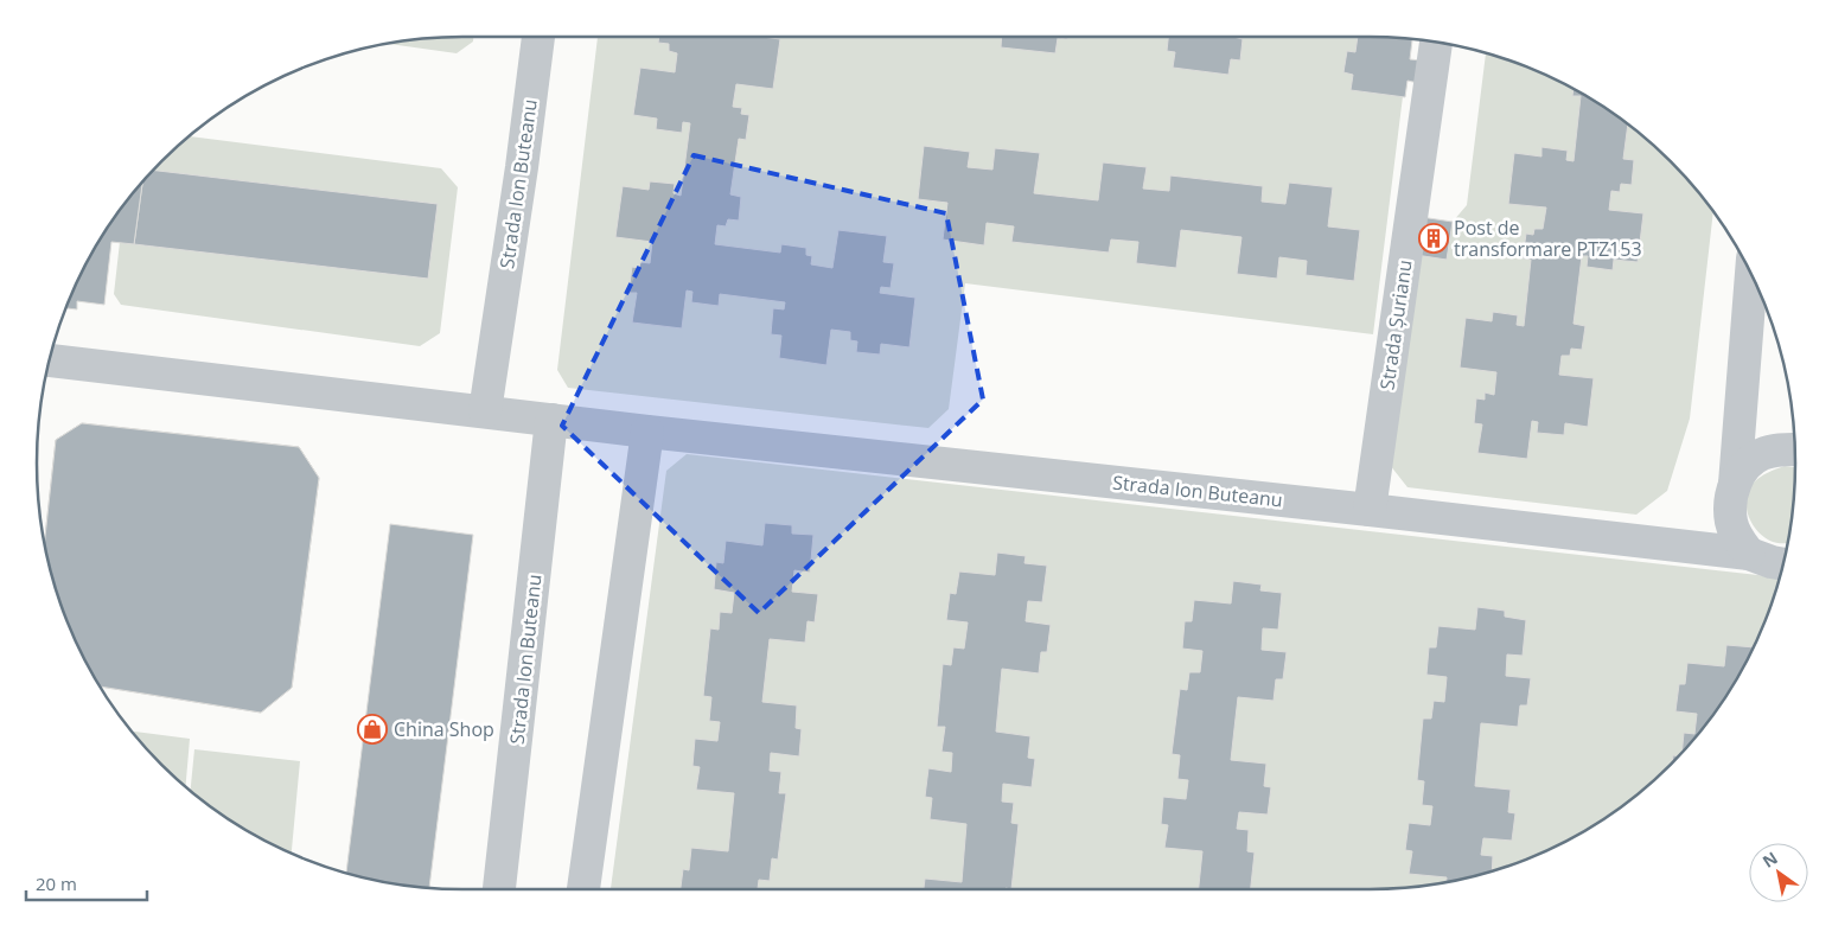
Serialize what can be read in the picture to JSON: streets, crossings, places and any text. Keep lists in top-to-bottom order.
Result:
{
  "streets": {
    "street": ["Strada Ion Buteanu", "Strada Șurianu"]
  },
  "crossings": [
    ["Strada Ion Buteanu", "Strada Șurianu"]
  ],
  "places": {
    "building": ["Post de transformare PTZ153"],
    "shop": ["China Shop"]
  },
  "scale_bar": "20 m",
  "north": "top left"
}
